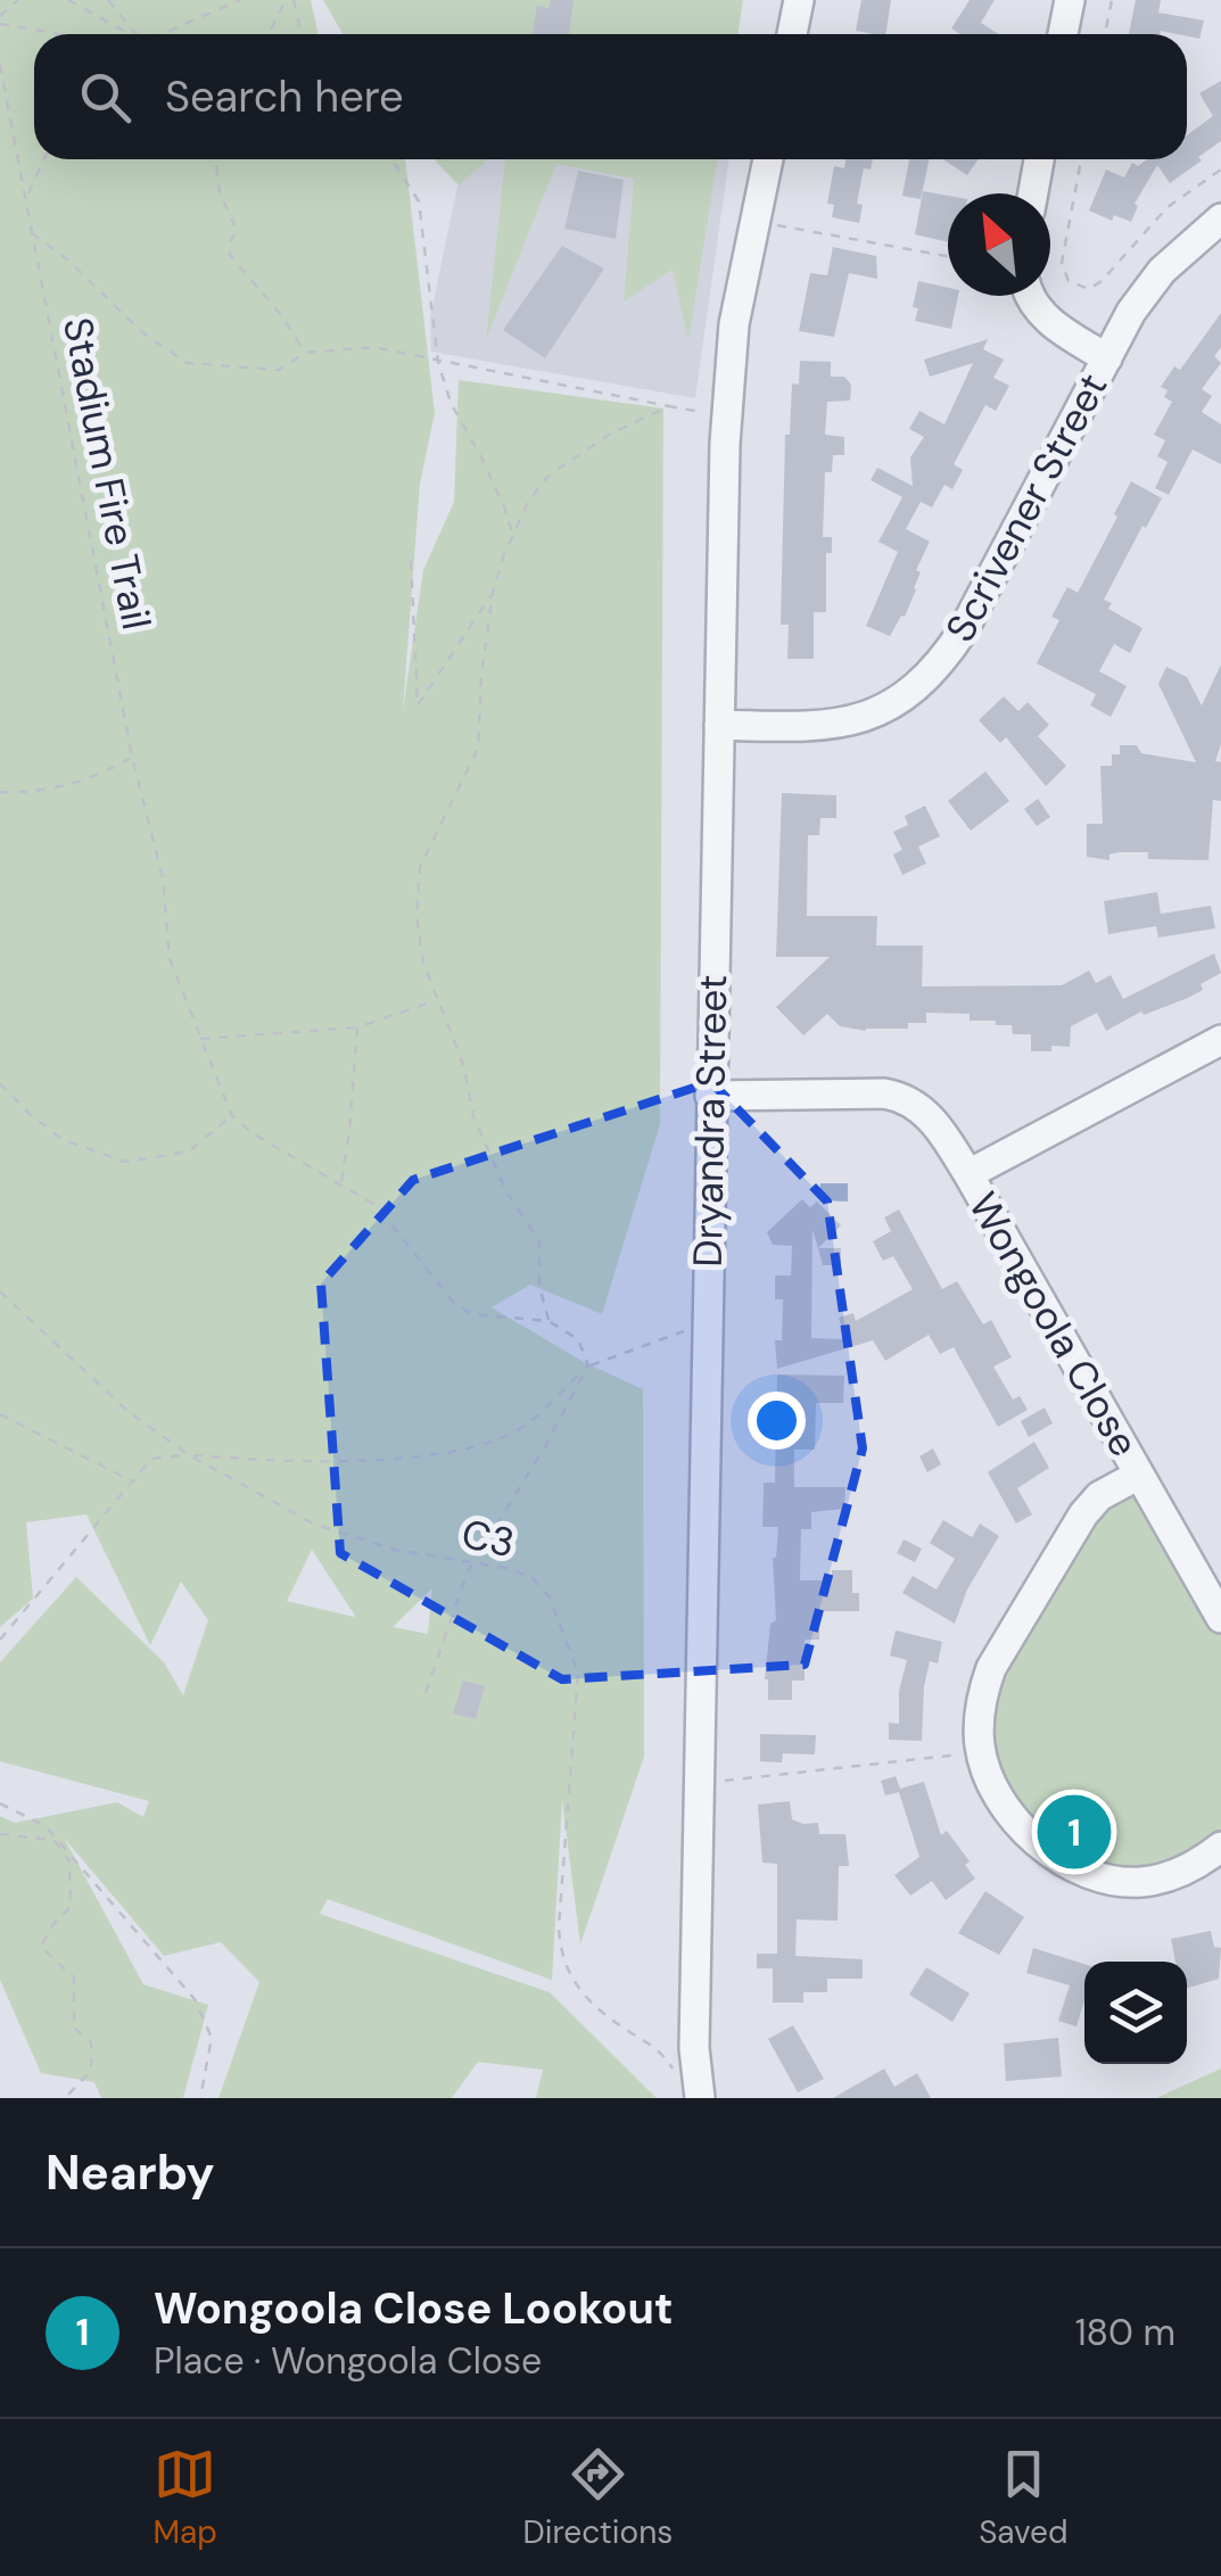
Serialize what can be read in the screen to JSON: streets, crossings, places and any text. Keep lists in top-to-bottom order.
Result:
{
  "streets": {
    "street": ["Scrivener Street", "Dryandra Street", "Wongoola Close"],
    "path": ["Stadium Fire Trail", "C3"]
  },
  "crossings": [
    ["Scrivener Street", "Dryandra Street"],
    ["Dryandra Street", "Wongoola Close"],
    ["Dryandra Street", "C3"]
  ],
  "north": "top left",
  "page": {
    "search": "Search here",
    "pins": "1",
    "heading": "Nearby",
    "list": [
      {
        "mark": "1",
        "name": "Wongoola Close Lookout",
        "note": "Place · Wongoola Close",
        "value": "180 m"
      }
    ],
    "nav": ["Map", "Directions", "Saved"]
  }
}
